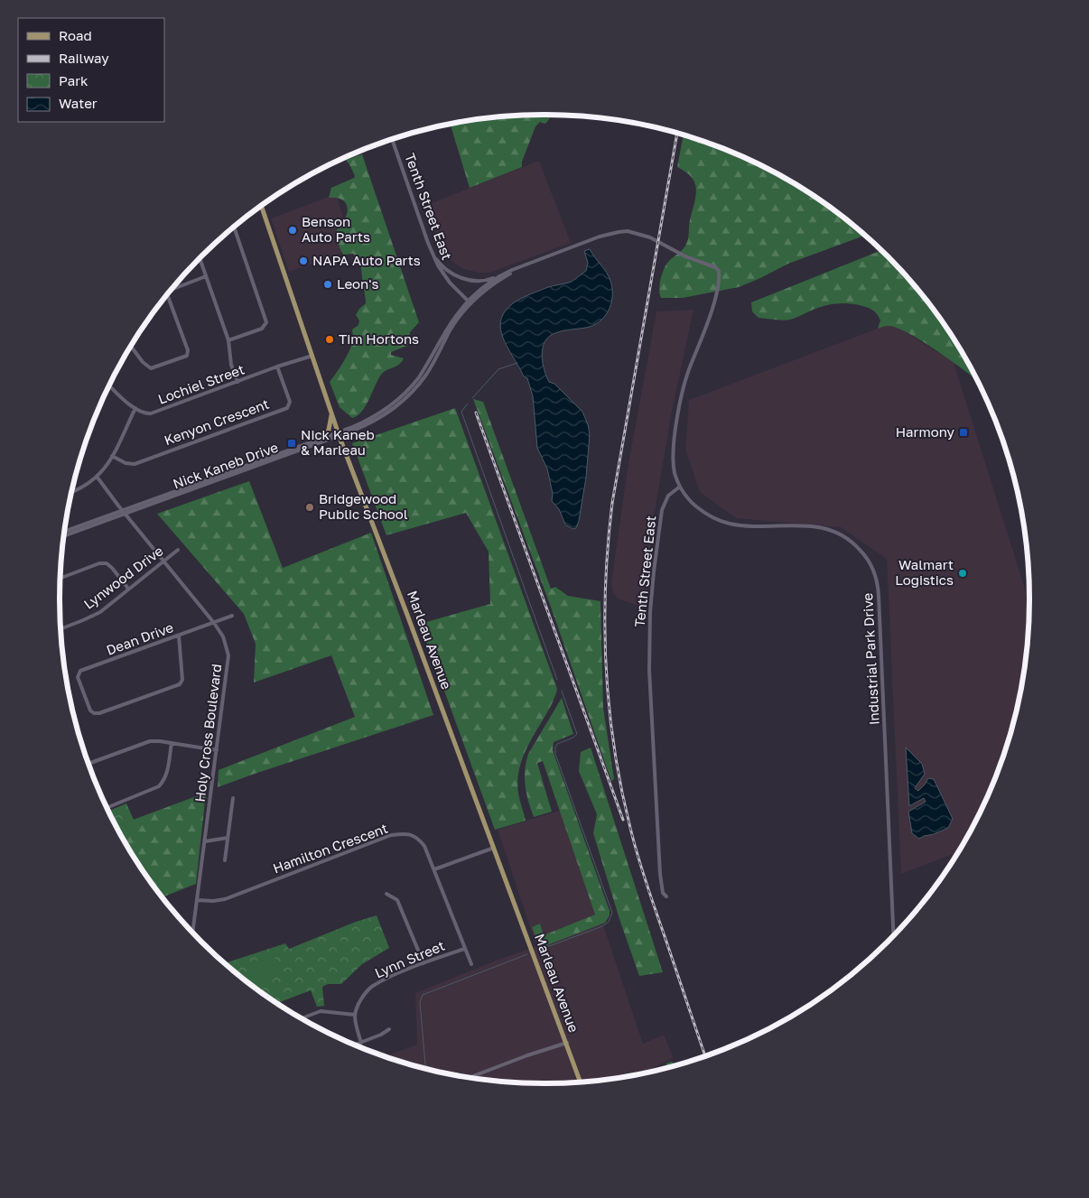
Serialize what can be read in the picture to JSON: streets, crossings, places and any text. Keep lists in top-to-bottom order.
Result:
{
  "streets": {
    "main road": ["Marleau Avenue"],
    "street": [
      "Tenth Street East",
      "Lochiel Street",
      "Kenyon Crescent",
      "Nick Kaneb Drive",
      "Lynwood Drive",
      "Dean Drive",
      "Industrial Park Drive",
      "Holy Cross Boulevard",
      "Hamilton Crescent",
      "Lynn Street"
    ]
  },
  "crossings": [
    ["Tenth Street East", "Nick Kaneb Drive"],
    ["Tenth Street East", "Industrial Park Drive"],
    ["Lochiel Street", "Kenyon Crescent"],
    ["Lochiel Street", "Marleau Avenue"],
    ["Nick Kaneb Drive", "Marleau Avenue"],
    ["Nick Kaneb Drive", "Industrial Park Drive"],
    ["Nick Kaneb Drive", "Holy Cross Boulevard"],
    ["Lynwood Drive", "Holy Cross Boulevard"],
    ["Dean Drive", "Holy Cross Boulevard"],
    ["Holy Cross Boulevard", "Hamilton Crescent"],
    ["Hamilton Crescent", "Lynn Street"]
  ],
  "places": {
    "other": [
      "Benson Auto Parts",
      "NAPA Auto Parts",
      "Leon's",
      "Tim Hortons",
      "Bridgewood Public School",
      "Walmart Logistics"
    ],
    "transit": ["Harmony", "Nick Kaneb & Marleau"]
  },
  "legend": [
    "Road",
    "Railway",
    "Park",
    "Water"
  ]
}
